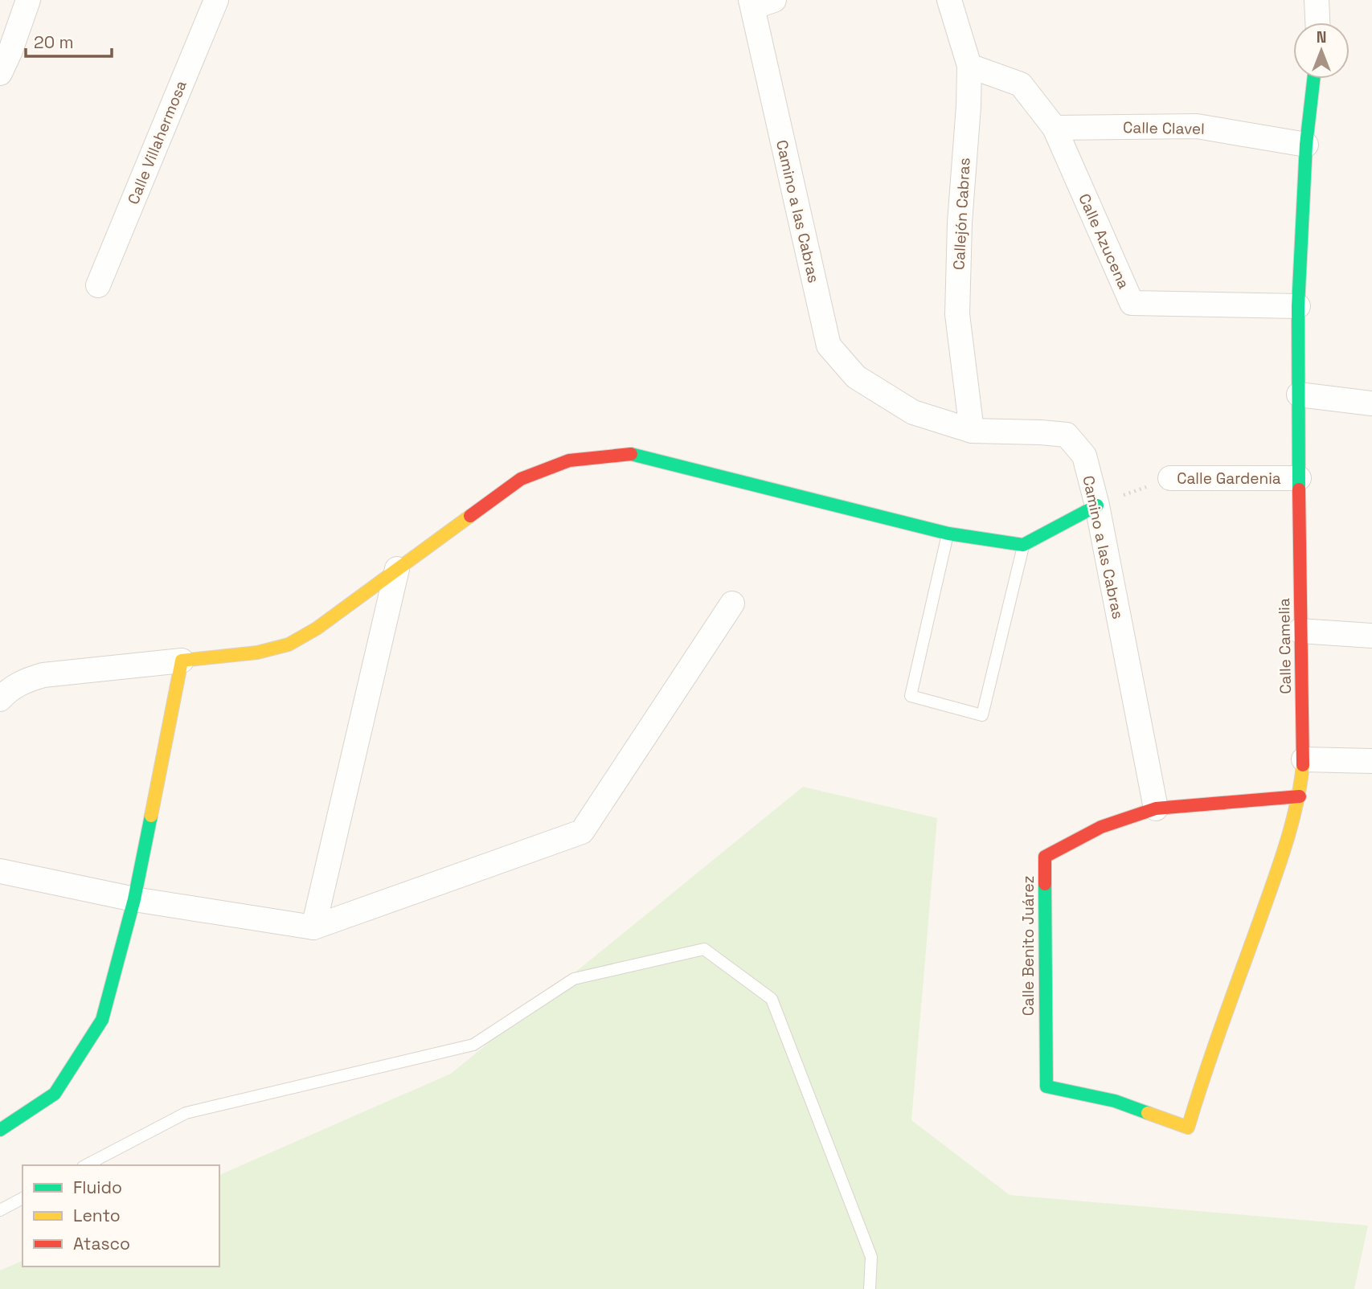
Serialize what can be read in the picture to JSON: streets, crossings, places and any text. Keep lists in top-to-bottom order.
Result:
{
  "streets": {
    "street": [
      "Calle Clavel",
      "Calle Villahermosa",
      "Camino a las Cabras",
      "Callejón Cabras",
      "Calle Azucena",
      "Calle Gardenia",
      "Calle Camelia",
      "Calle Benito Juárez"
    ]
  },
  "crossings": [
    ["Calle Clavel", "Calle Azucena"],
    ["Calle Clavel", "Calle Camelia"],
    ["Camino a las Cabras", "Callejón Cabras"],
    ["Camino a las Cabras", "Calle Gardenia"],
    ["Camino a las Cabras", "Calle Benito Juárez"],
    ["Callejón Cabras", "Calle Azucena"],
    ["Calle Azucena", "Calle Camelia"],
    ["Calle Gardenia", "Calle Camelia"],
    ["Calle Camelia", "Calle Benito Juárez"]
  ],
  "legend": ["Fluido", "Lento", "Atasco"],
  "scale_bar": "20 m",
  "north": "top"
}
